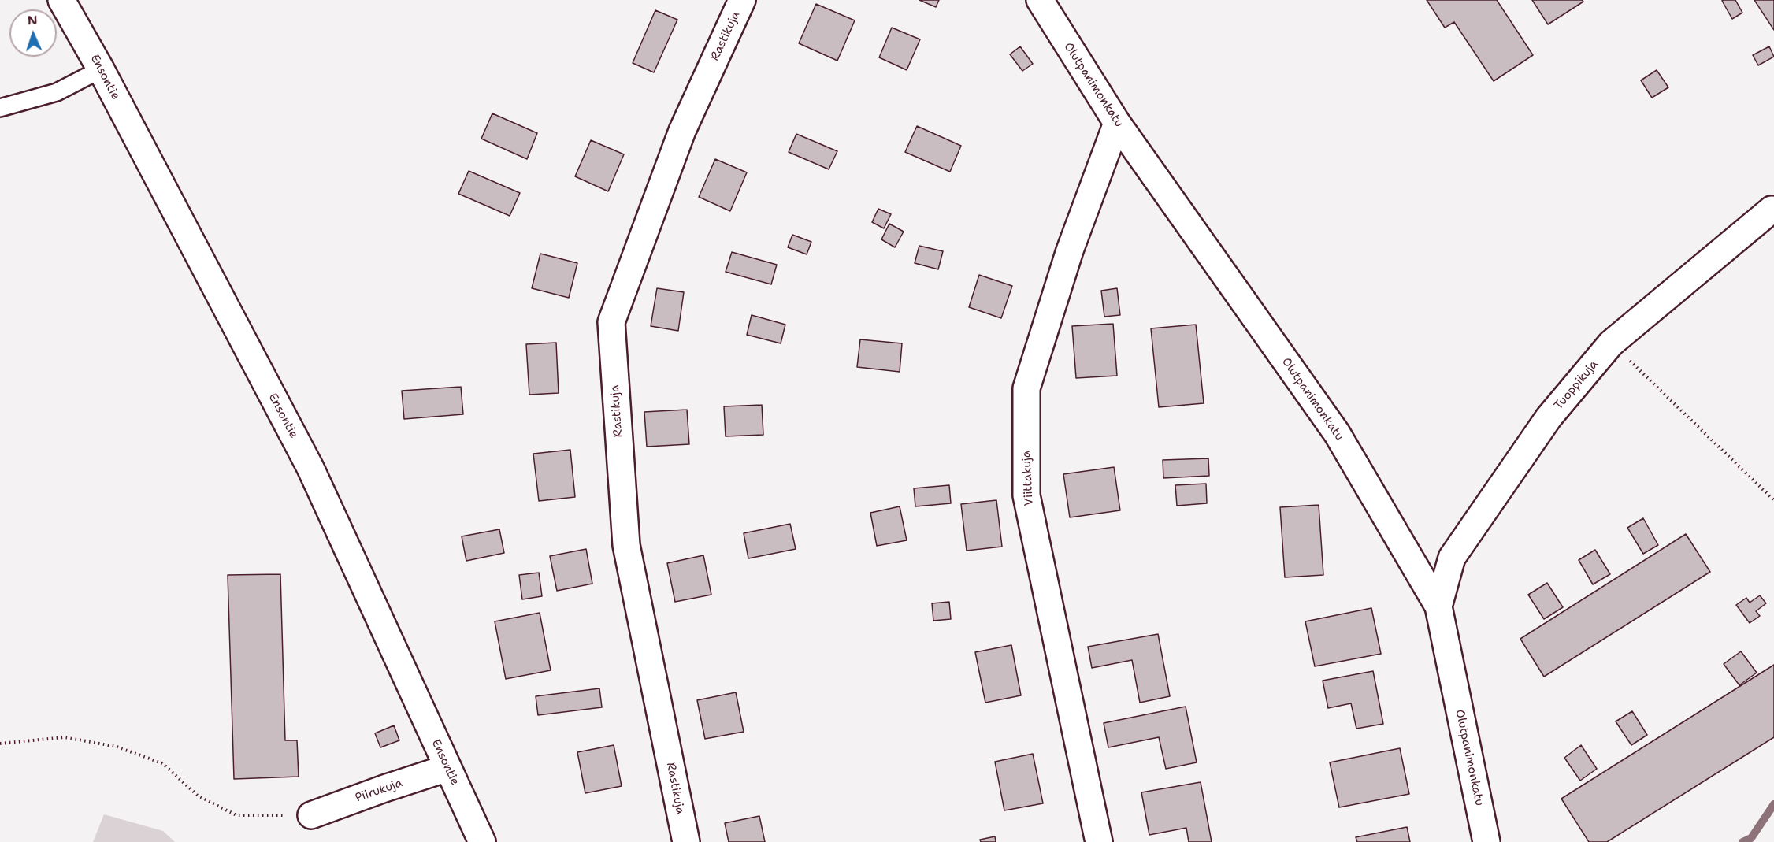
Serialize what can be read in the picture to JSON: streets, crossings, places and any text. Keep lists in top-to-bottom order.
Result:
{
  "streets": {
    "street": [
      "Rastikuja",
      "Ensontie",
      "Olutpanimonkatu",
      "Tuoppikuja",
      "Viittakuja",
      "Piirukuja"
    ]
  },
  "crossings": [
    ["Ensontie", "Piirukuja"],
    ["Olutpanimonkatu", "Tuoppikuja"],
    ["Olutpanimonkatu", "Viittakuja"]
  ],
  "north": "top"
}
